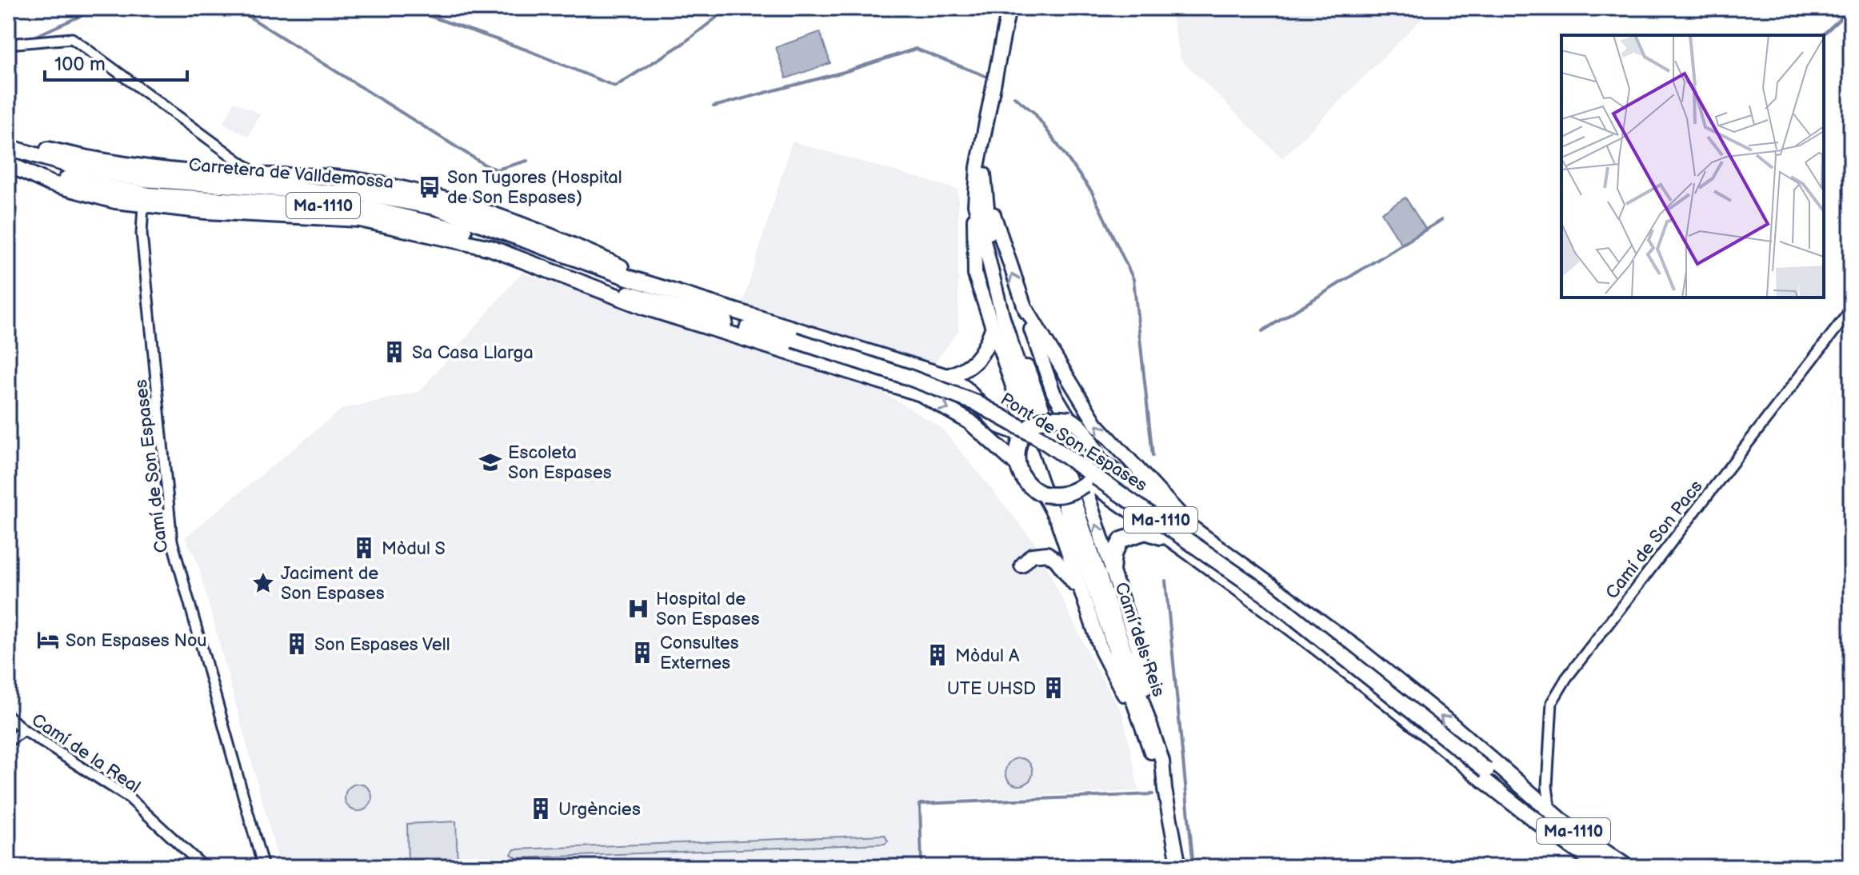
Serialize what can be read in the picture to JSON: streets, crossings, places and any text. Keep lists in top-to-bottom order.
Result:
{
  "streets": {
    "main road": ["Carretera de Valldemossa", "Ma-1110", "Pont de Son Espases"],
    "street": [
      "Camí de Son Espases",
      "Camí de Son Pacs",
      "Camí dels Reis",
      "Camí de la Real"
    ]
  },
  "crossings": [
    ["Carretera de Valldemossa", "Ma-1110"],
    ["Carretera de Valldemossa", "Pont de Son Espases"],
    ["Ma-1110", "Pont de Son Espases"],
    ["Ma-1110", "Camí de Son Pacs"]
  ],
  "places": {
    "bus stop": ["Son Tugores (Hospital de Son Espases)"],
    "building": [
      "Sa Casa Llarga",
      "Mòdul S",
      "Son Espases Vell",
      "Consultes Externes",
      "Mòdul A",
      "UTE UHSD",
      "Urgències"
    ],
    "school or university": ["Escoleta Son Espases"],
    "place": ["Jaciment de Son Espases"],
    "hospital": ["Hospital de Son Espases"],
    "hotel": ["Son Espases Nou"]
  },
  "scale_bar": "100 m"
}
